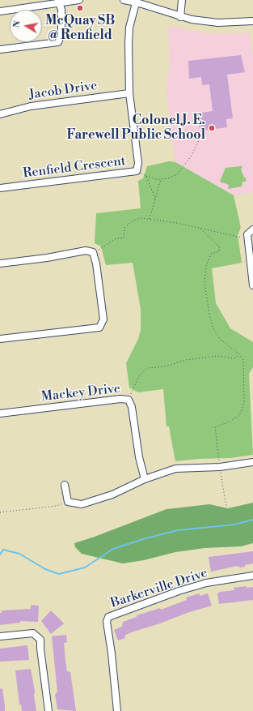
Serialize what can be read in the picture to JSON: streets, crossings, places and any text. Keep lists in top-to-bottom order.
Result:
{
  "streets": {
    "street": [
      "Jacob Drive",
      "Renfield Crescent",
      "Mackey Drive",
      "Barkerville Drive"
    ]
  },
  "crossings": [
    ["Jacob Drive", "Renfield Crescent"]
  ],
  "places": ["McQuay SB @ Renfield", "Colonel J. E. Farewell Public School"],
  "north": "left"
}
